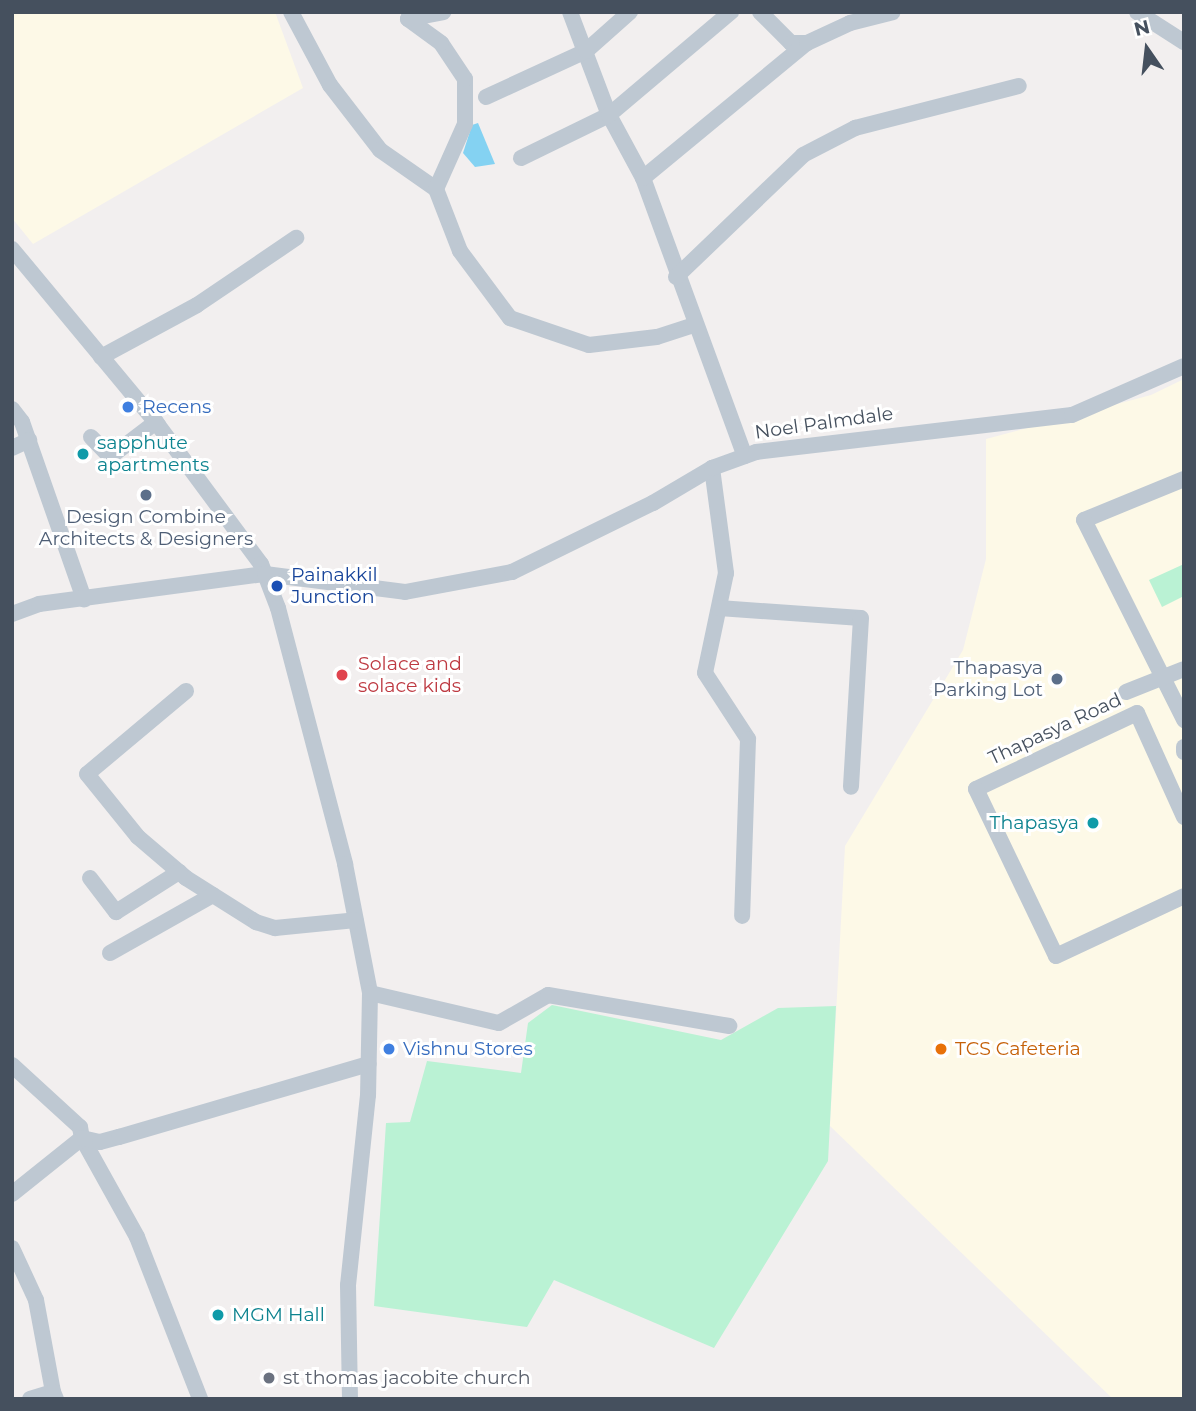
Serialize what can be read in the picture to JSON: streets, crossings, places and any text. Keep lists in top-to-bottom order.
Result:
{
  "streets": {
    "street": ["Noel Palmdale", "Thapasya Road"]
  },
  "places": [
    "Recens",
    "sapphute apartments",
    "Design Combine Architects & Designers",
    "Painakkil Junction",
    "Solace and solace kids",
    "Thapasya Parking Lot",
    "Thapasya",
    "Vishnu Stores",
    "TCS Cafeteria",
    "MGM Hall",
    "st thomas jacobite church"
  ],
  "north": "top"
}
